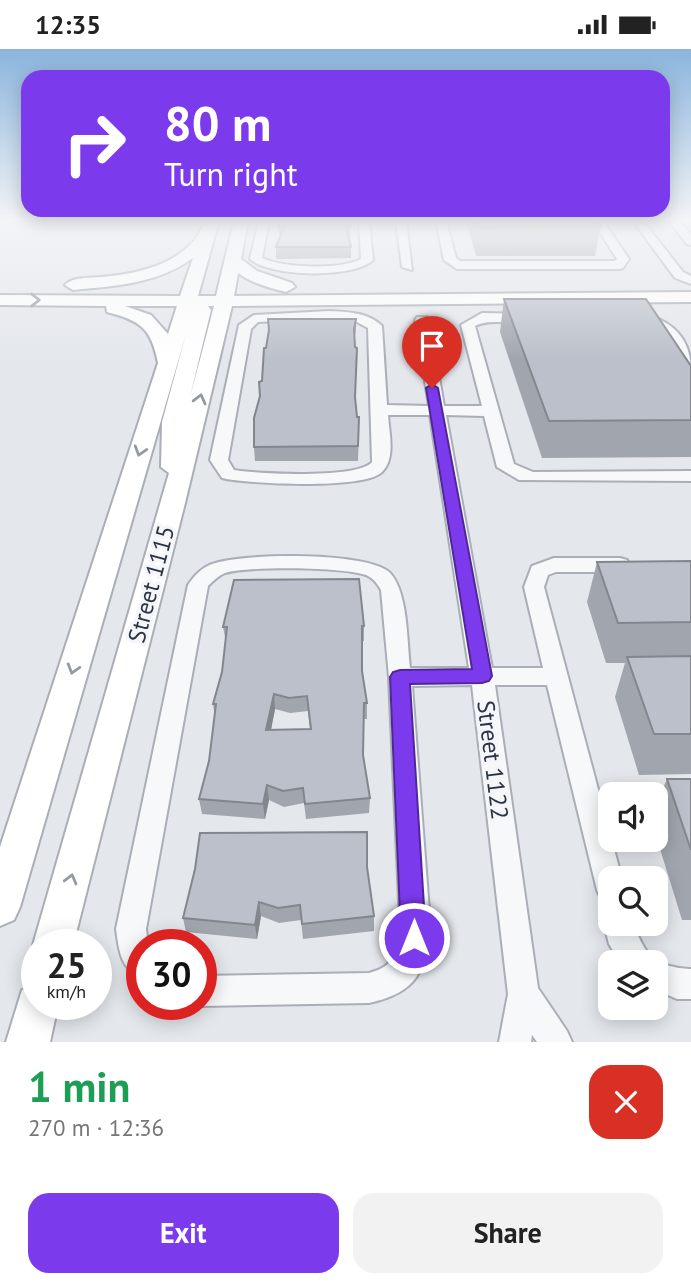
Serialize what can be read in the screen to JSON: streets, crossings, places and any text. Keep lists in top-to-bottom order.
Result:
{
  "streets": {
    "street": ["Street 1115", "Street 1122"]
  },
  "page": {
    "status": "12:35",
    "turn": ["80 m", "Turn right"],
    "speed": "25 km/h",
    "limit": "30",
    "heading": ["1 min", "270 m · 12:36"],
    "buttons": ["Exit", "Share"]
  }
}
